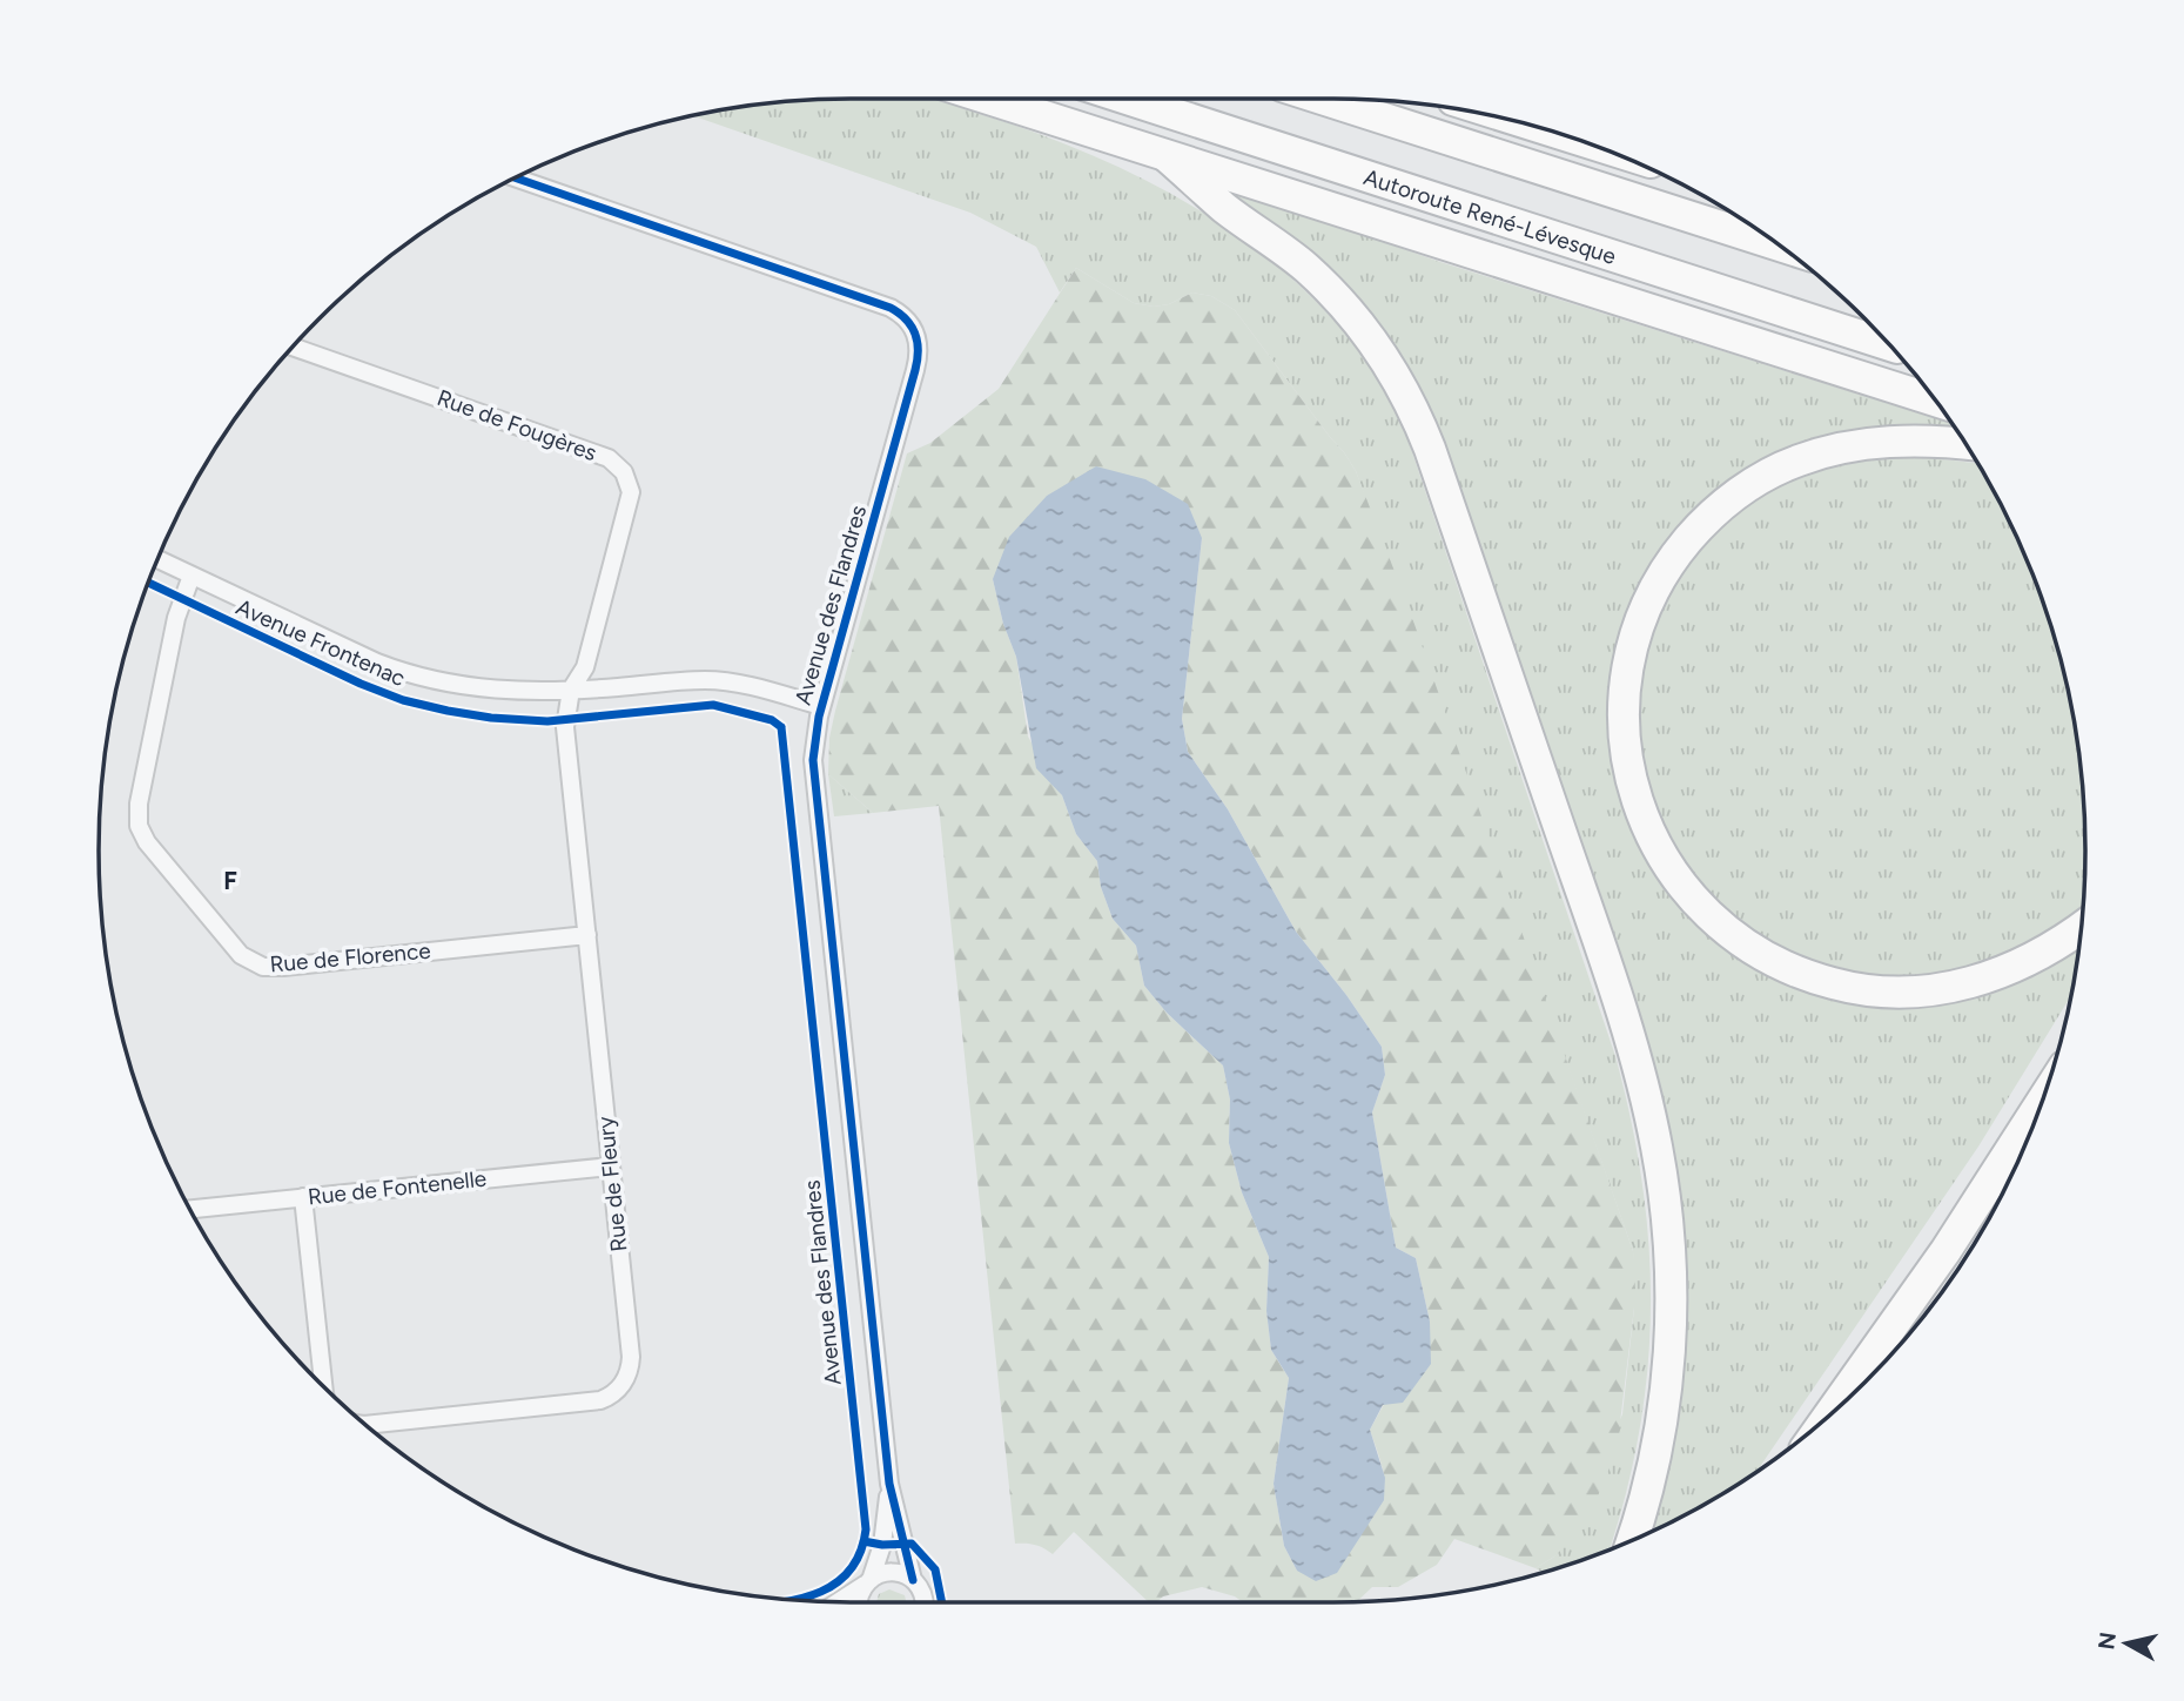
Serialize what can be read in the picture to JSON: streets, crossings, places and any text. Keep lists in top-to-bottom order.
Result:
{
  "streets": {
    "highway": ["Autoroute René-Lévesque"],
    "street": [
      "Rue de Fougères",
      "Avenue des Flandres",
      "Avenue Frontenac",
      "Rue de Florence",
      "Rue de Fleury",
      "Rue de Fontenelle"
    ]
  },
  "crossings": [
    ["Rue de Fougères", "Avenue Frontenac"],
    ["Rue de Fougères", "Rue de Fleury"],
    ["Avenue des Flandres", "Avenue Frontenac"],
    ["Avenue Frontenac", "Rue de Florence"],
    ["Avenue Frontenac", "Rue de Fleury"],
    ["Rue de Florence", "Rue de Fleury"],
    ["Rue de Fleury", "Rue de Fontenelle"]
  ],
  "districts": ["F"],
  "north": "left"
}
